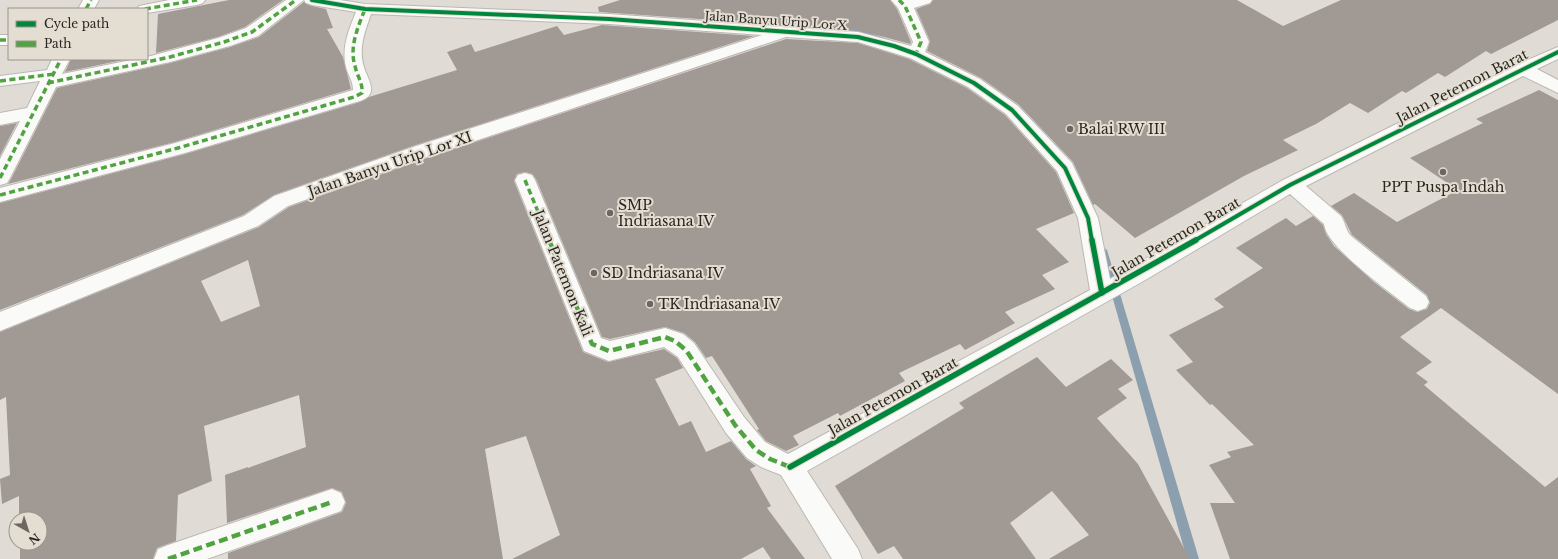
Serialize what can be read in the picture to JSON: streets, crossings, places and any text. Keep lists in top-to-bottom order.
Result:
{
  "streets": {
    "street": [
      "Jalan Banyu Urip Lor X",
      "Jalan Petemon Barat",
      "Jalan Banyu Urip Lor XI",
      "Jalan Patemon Kali"
    ]
  },
  "crossings": [
    ["Jalan Banyu Urip Lor X", "Jalan Petemon Barat"],
    ["Jalan Banyu Urip Lor X", "Jalan Banyu Urip Lor XI"],
    ["Jalan Petemon Barat", "Jalan Patemon Kali"]
  ],
  "places": [
    "Balai RW III",
    "PPT Puspa Indah",
    "SMP Indriasana IV",
    "SD Indriasana IV",
    "TK Indriasana IV"
  ],
  "legend": ["Cycle path", "Path"],
  "north": "bottom right"
}
